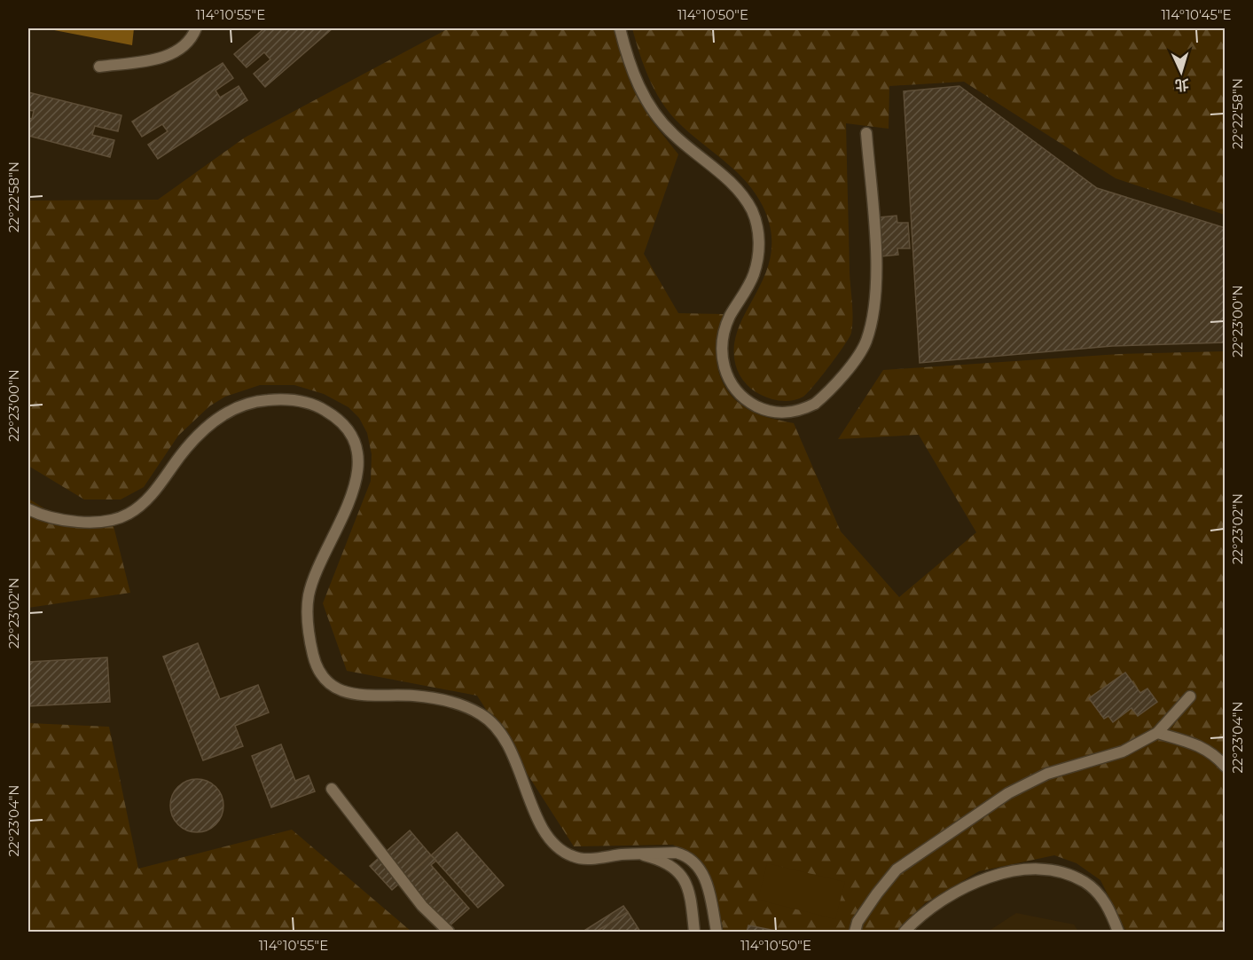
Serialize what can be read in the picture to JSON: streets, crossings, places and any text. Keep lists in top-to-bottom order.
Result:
{
  "north": "bottom",
  "coordinates": [
    "114°10'55\"E",
    "114°10'50\"E",
    "114°10'45\"E",
    "22°22'58\"N",
    "22°23'00\"N",
    "22°23'02\"N",
    "22°23'04\"N"
  ]
}
